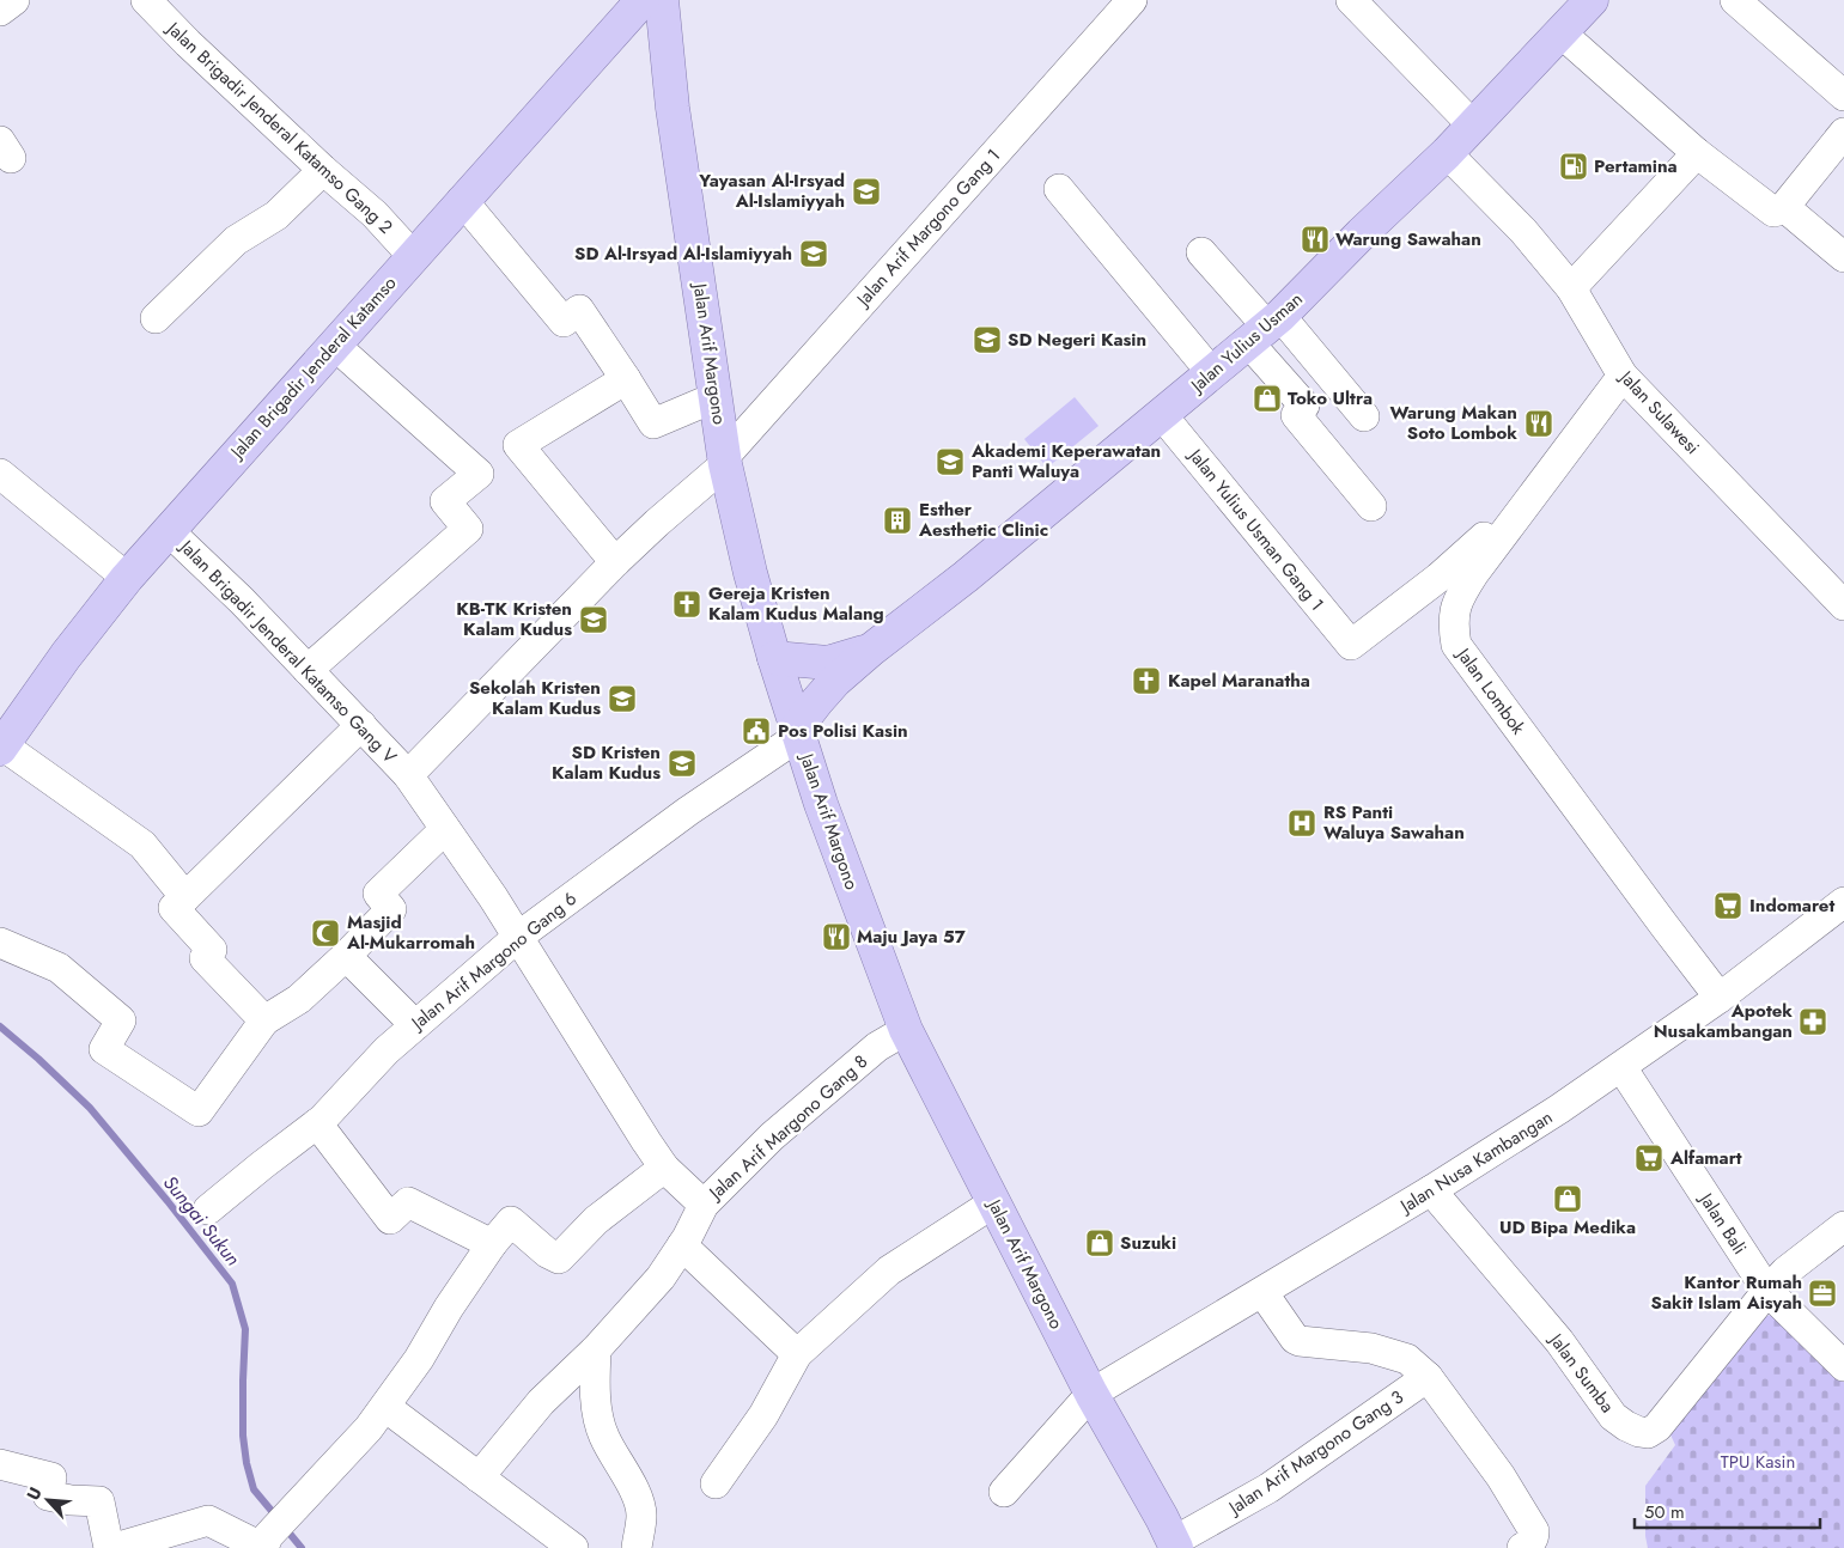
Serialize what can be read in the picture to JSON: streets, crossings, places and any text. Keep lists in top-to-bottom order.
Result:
{
  "streets": {
    "main road": ["Jalan Yulius Usman", "Jalan Arif Margono", "Jalan Brigadir Jenderal Katamso"],
    "street": [
      "Jalan Brigadir Jenderal Katamso Gang 2",
      "Jalan Arif Margono Gang 1",
      "Jalan Sulawesi",
      "Jalan Yulius Usman Gang 1",
      "Jalan Brigadir Jenderal Katamso Gang V",
      "Jalan Lombok",
      "Jalan Arif Margono Gang 6",
      "Jalan Arif Margono Gang 8",
      "Jalan Nusa Kambangan",
      "Jalan Bali",
      "Jalan Sumba",
      "Jalan Arif Margono Gang 3"
    ]
  },
  "crossings": [
    ["Jalan Brigadir Jenderal Katamso Gang 2", "Jalan Brigadir Jenderal Katamso"],
    ["Jalan Arif Margono Gang 1", "Jalan Arif Margono"],
    ["Jalan Arif Margono Gang 1", "Jalan Brigadir Jenderal Katamso Gang V"],
    ["Jalan Yulius Usman", "Jalan Arif Margono"],
    ["Jalan Yulius Usman", "Jalan Sulawesi"],
    ["Jalan Yulius Usman", "Jalan Yulius Usman Gang 1"],
    ["Jalan Yulius Usman", "Jalan Arif Margono Gang 6"],
    ["Jalan Arif Margono", "Jalan Arif Margono Gang 6"],
    ["Jalan Arif Margono", "Jalan Arif Margono Gang 8"],
    ["Jalan Arif Margono", "Jalan Nusa Kambangan"],
    ["Jalan Arif Margono", "Jalan Arif Margono Gang 3"],
    ["Jalan Brigadir Jenderal Katamso", "Jalan Brigadir Jenderal Katamso Gang V"],
    ["Jalan Sulawesi", "Jalan Lombok"],
    ["Jalan Yulius Usman Gang 1", "Jalan Lombok"],
    ["Jalan Brigadir Jenderal Katamso Gang V", "Jalan Arif Margono Gang 6"],
    ["Jalan Brigadir Jenderal Katamso Gang V", "Jalan Arif Margono Gang 8"],
    ["Jalan Lombok", "Jalan Nusa Kambangan"],
    ["Jalan Nusa Kambangan", "Jalan Bali"],
    ["Jalan Nusa Kambangan", "Jalan Sumba"],
    ["Jalan Bali", "Jalan Sumba"]
  ],
  "water": ["Sungai Sukun"],
  "parks": ["TPU Kasin"],
  "places": {
    "fuel station": ["Pertamina"],
    "school or university": [
      "Yayasan Al-Irsyad Al-Islamiyyah",
      "SD Al-Irsyad Al-Islamiyyah",
      "SD Negeri Kasin",
      "Akademi Keperawatan Panti Waluya",
      "KB-TK Kristen Kalam Kudus",
      "Sekolah Kristen Kalam Kudus",
      "SD Kristen Kalam Kudus"
    ],
    "restaurant": ["Warung Sawahan", "Warung Makan Soto Lombok", "Maju Jaya 57"],
    "shop": ["Toko Ultra", "UD Bipa Medika", "Suzuki"],
    "building": ["Esther Aesthetic Clinic"],
    "church": ["Gereja Kristen Kalam Kudus Malang", "Kapel Maranatha"],
    "public building": ["Pos Polisi Kasin"],
    "hospital": ["RS Panti Waluya Sawahan"],
    "supermarket": ["Indomaret", "Alfamart"],
    "mosque": ["Masjid Al-Mukarromah"],
    "pharmacy": ["Apotek Nusakambangan"],
    "office": ["Kantor Rumah Sakit Islam Aisyah"]
  },
  "scale_bar": "50 m",
  "north": "top left"
}
